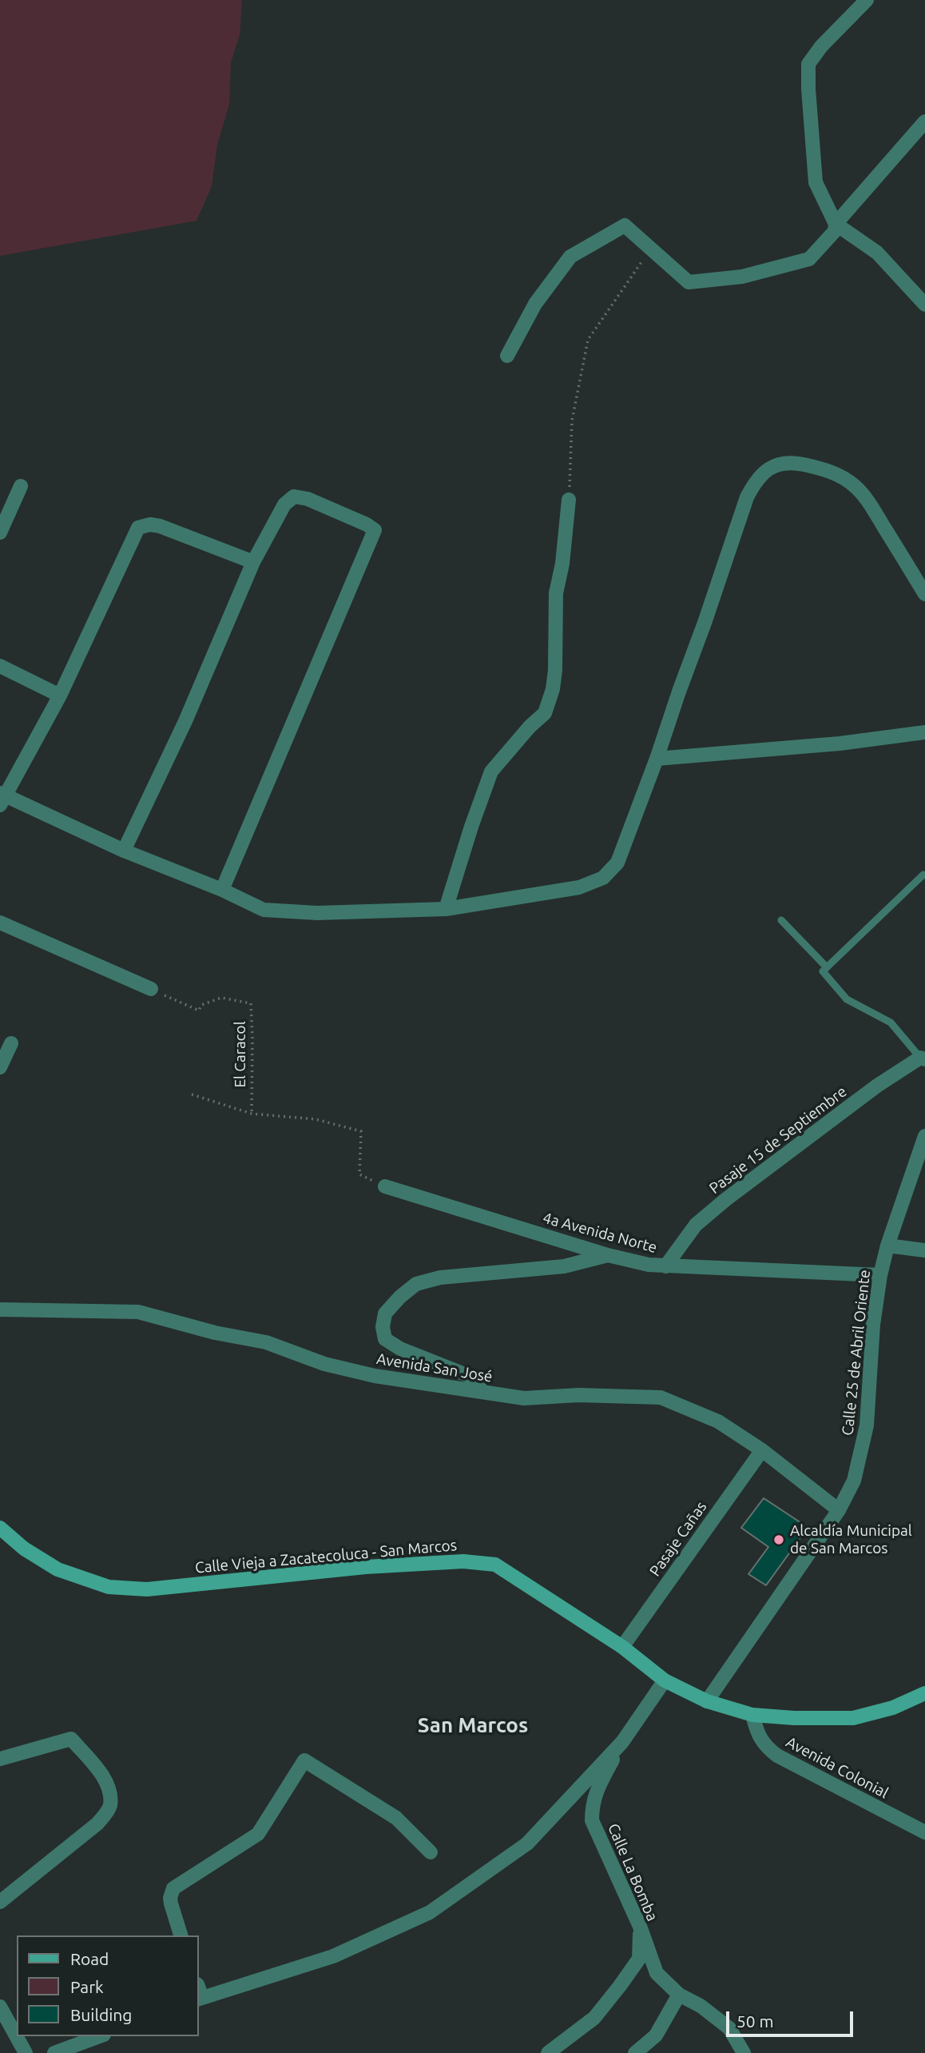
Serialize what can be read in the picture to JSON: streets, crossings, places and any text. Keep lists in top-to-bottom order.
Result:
{
  "streets": {
    "main road": ["Calle Vieja a Zacatecoluca - San Marcos"],
    "street": [
      "Pasaje 15 de Septiembre",
      "4a Avenida Norte",
      "Calle 25 de Abril Oriente",
      "Avenida San José",
      "Pasaje Cañas",
      "Avenida Colonial",
      "Calle La Bomba"
    ],
    "path": ["El Caracol"]
  },
  "crossings": [
    ["El Caracol", "4a Avenida Norte"],
    ["Pasaje 15 de Septiembre", "4a Avenida Norte"],
    ["4a Avenida Norte", "Calle 25 de Abril Oriente"],
    ["Calle 25 de Abril Oriente", "Avenida San José"],
    ["Calle 25 de Abril Oriente", "Calle Vieja a Zacatecoluca - San Marcos"],
    ["Avenida San José", "Pasaje Cañas"],
    ["Pasaje Cañas", "Calle Vieja a Zacatecoluca - San Marcos"],
    ["Calle Vieja a Zacatecoluca - San Marcos", "Avenida Colonial"]
  ],
  "districts": ["San Marcos"],
  "places": ["Alcaldía Municipal de San Marcos"],
  "legend": ["Road", "Park", "Building"],
  "scale_bar": "50 m"
}
